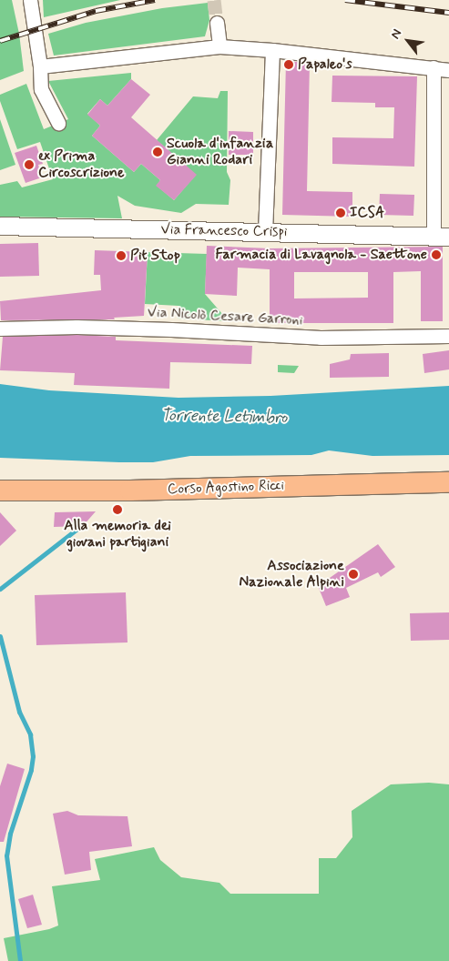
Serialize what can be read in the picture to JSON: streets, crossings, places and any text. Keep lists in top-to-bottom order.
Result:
{
  "streets": {
    "main road": ["Corso Agostino Ricci"],
    "street": ["Via Francesco Crispi", "Via Nicolò Cesare Garroni"]
  },
  "water": ["Torrente Letimbro"],
  "places": [
    "Papaleo's",
    "Scuola d'infanzia Gianni Rodari",
    "ex Prima Circoscrizione",
    "ICSA",
    "Farmacia di Lavagnola - Saettone",
    "Pit Stop",
    "Alla memoria dei giovani partigiani",
    "Associazione Nazionale Alpini"
  ],
  "north": "top left"
}
